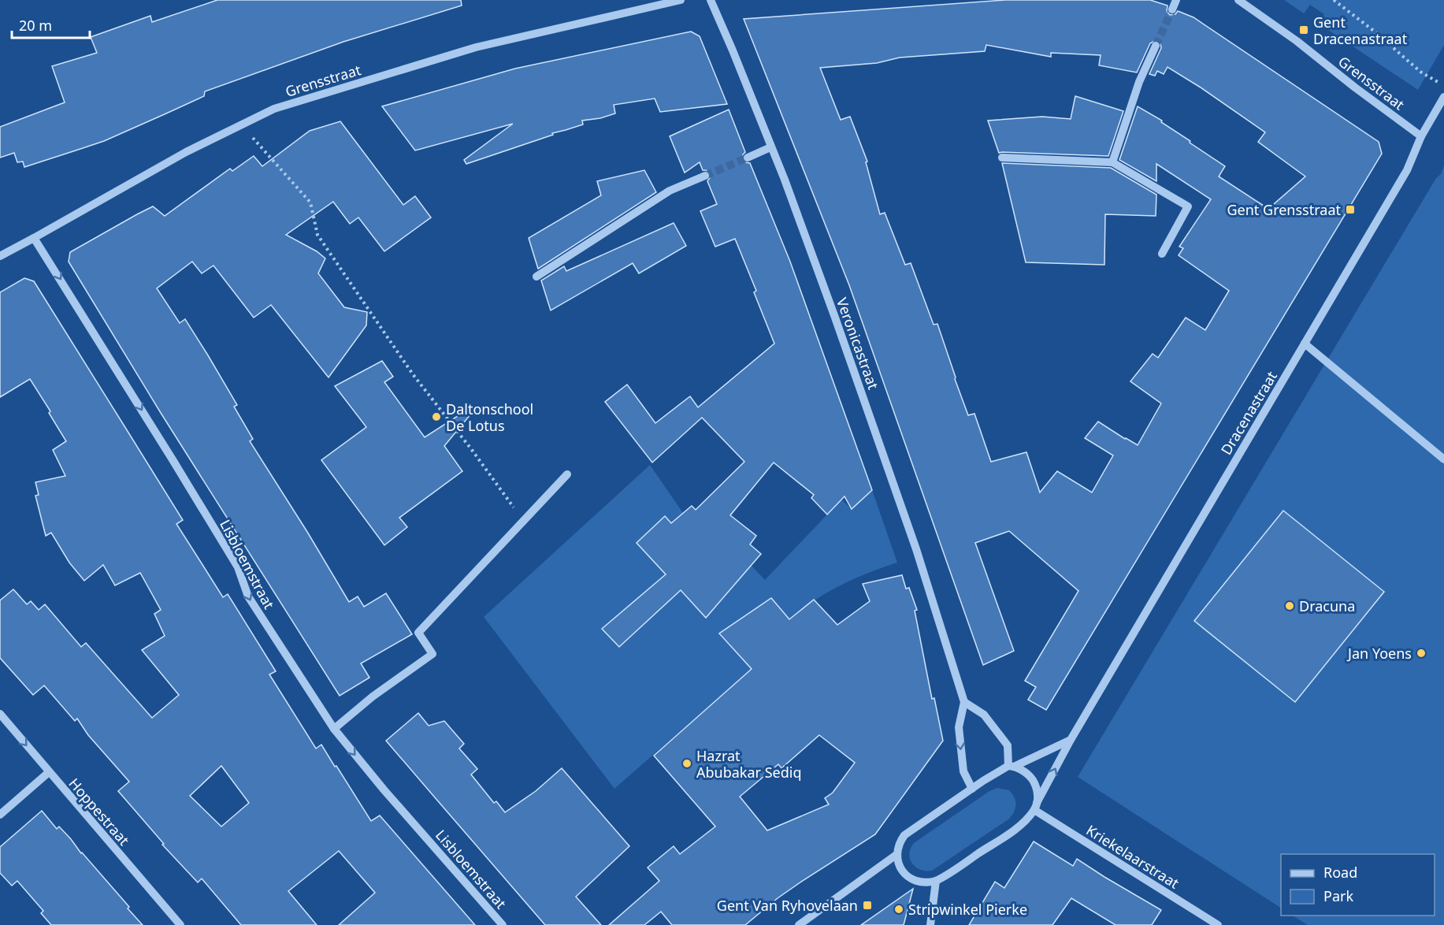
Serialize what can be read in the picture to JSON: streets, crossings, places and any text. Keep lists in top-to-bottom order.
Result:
{
  "streets": {
    "street": [
      "Grensstraat",
      "Veronicastraat",
      "Dracenastraat",
      "Lisbloemstraat",
      "Hoppestraat",
      "Kriekelaarstraat"
    ]
  },
  "crossings": [
    ["Grensstraat", "Dracenastraat"],
    ["Grensstraat", "Lisbloemstraat"],
    ["Dracenastraat", "Kriekelaarstraat"]
  ],
  "one_way": ["Lisbloemstraat"],
  "places": {
    "transit": ["Gent Dracenastraat", "Gent Grensstraat", "Gent Van Ryhovelaan"],
    "other": [
      "Daltonschool De Lotus",
      "Dracuna",
      "Jan Yoens",
      "Hazrat Abubakar Sediq",
      "Stripwinkel Pierke"
    ]
  },
  "legend": ["Road", "Park"],
  "scale_bar": "20 m"
}
